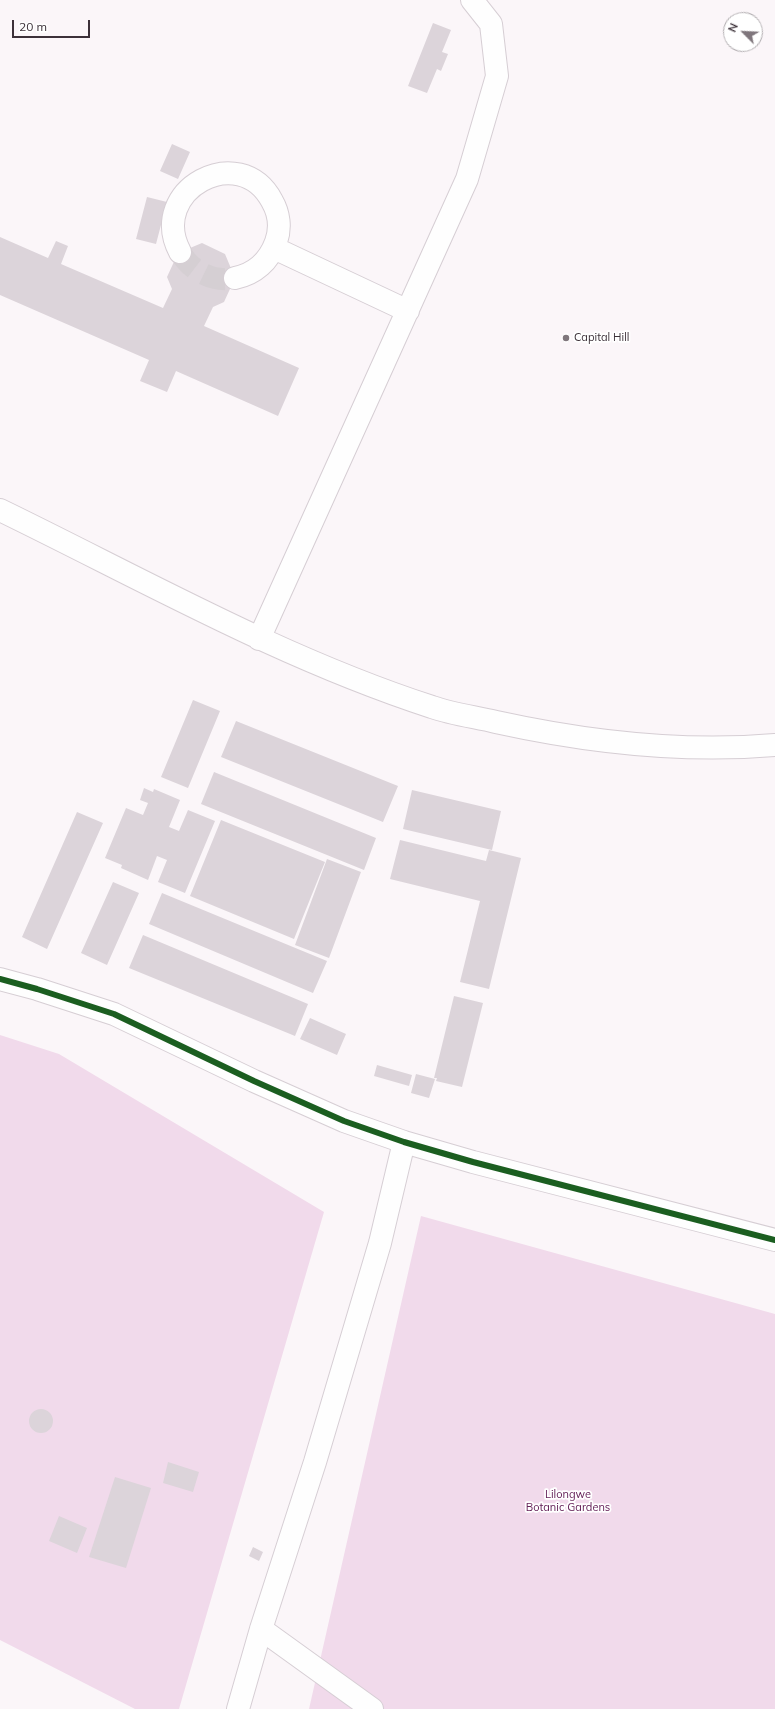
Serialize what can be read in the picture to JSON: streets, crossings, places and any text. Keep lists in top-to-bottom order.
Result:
{
  "parks": ["Lilongwe Botanic Gardens"],
  "places": ["Capital Hill"],
  "scale_bar": "20 m",
  "north": "top left"
}
